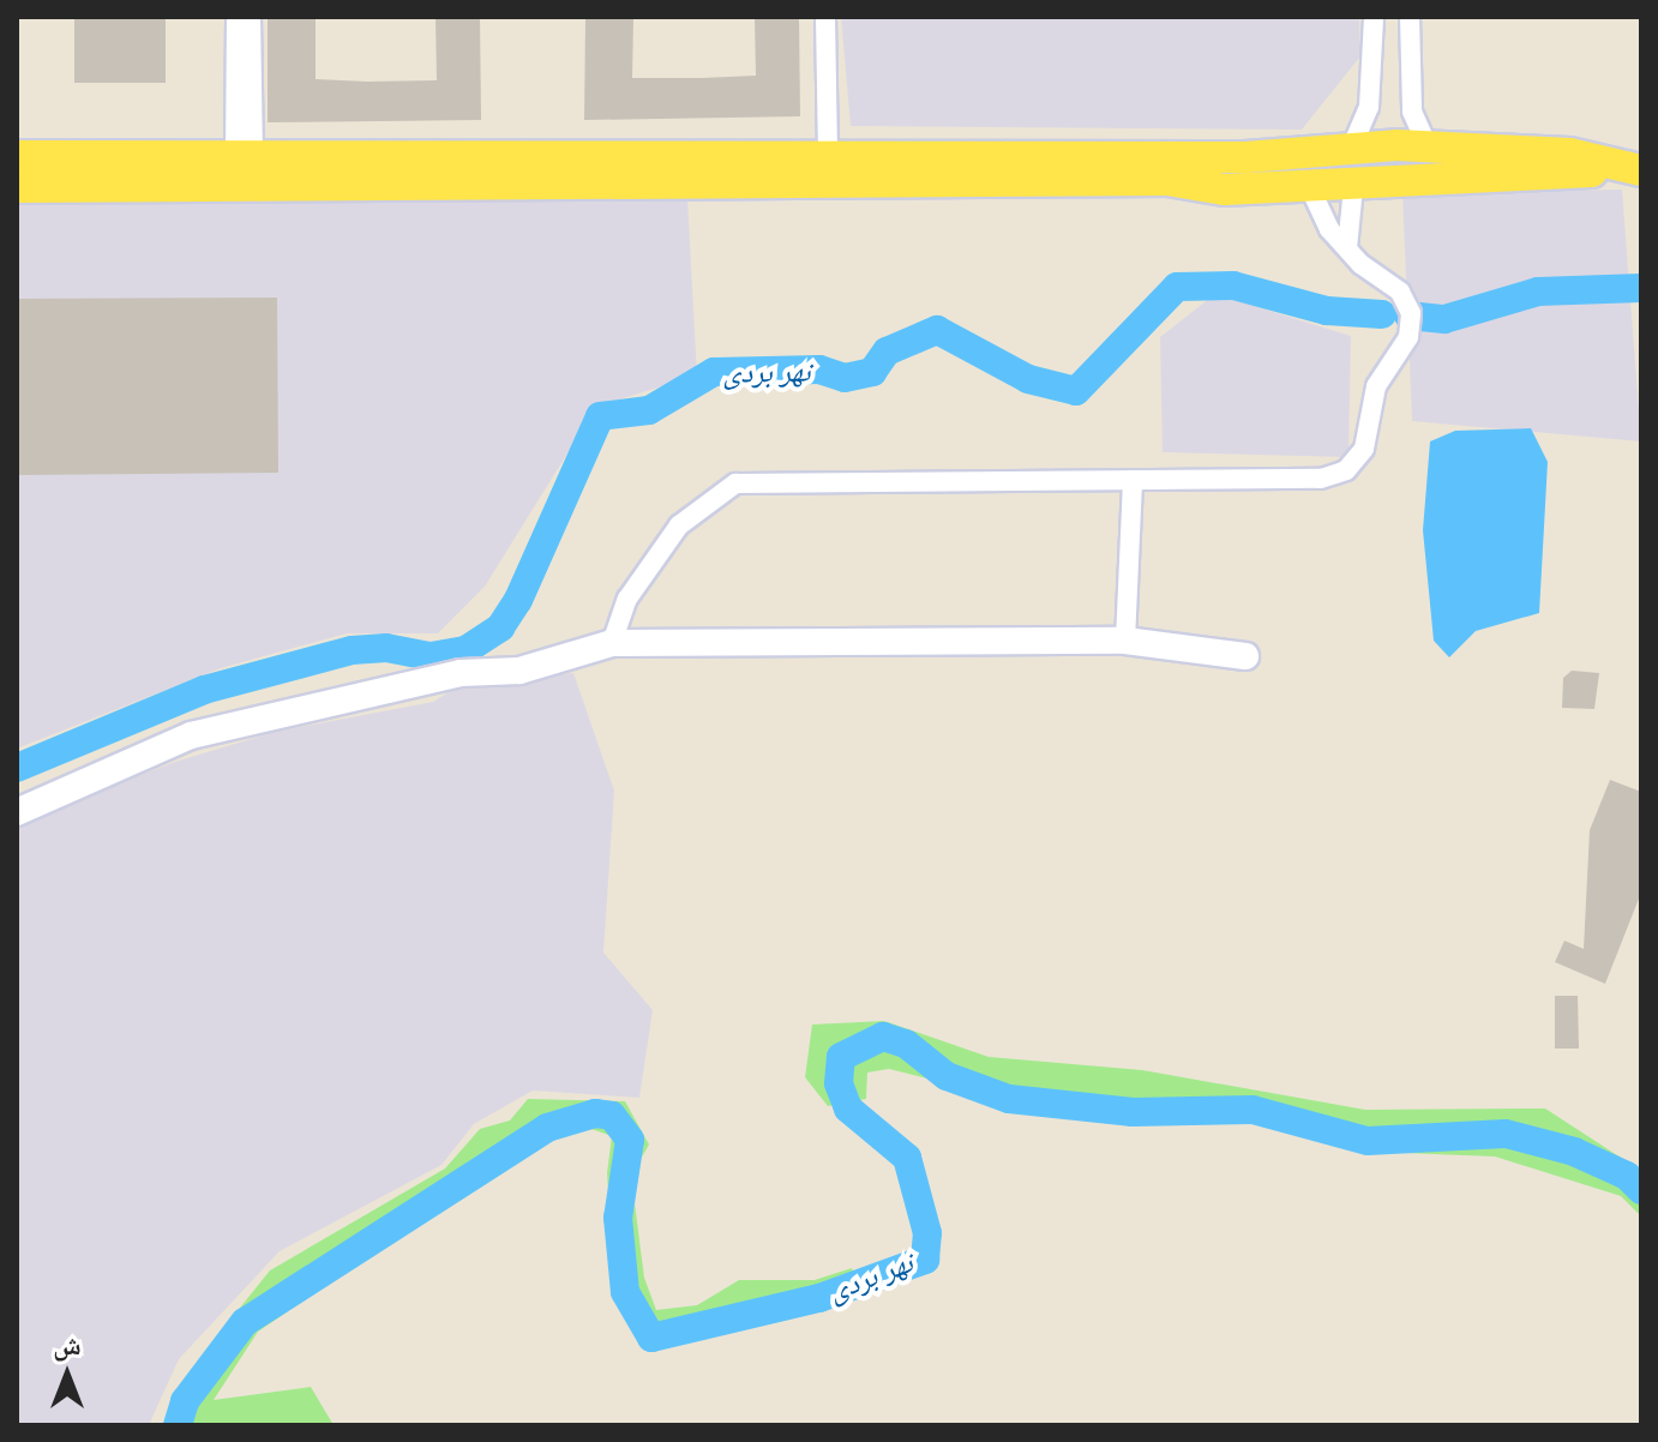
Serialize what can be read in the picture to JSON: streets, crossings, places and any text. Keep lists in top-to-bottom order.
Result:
{
  "water": ["نهر بردى"],
  "north": "top"
}
